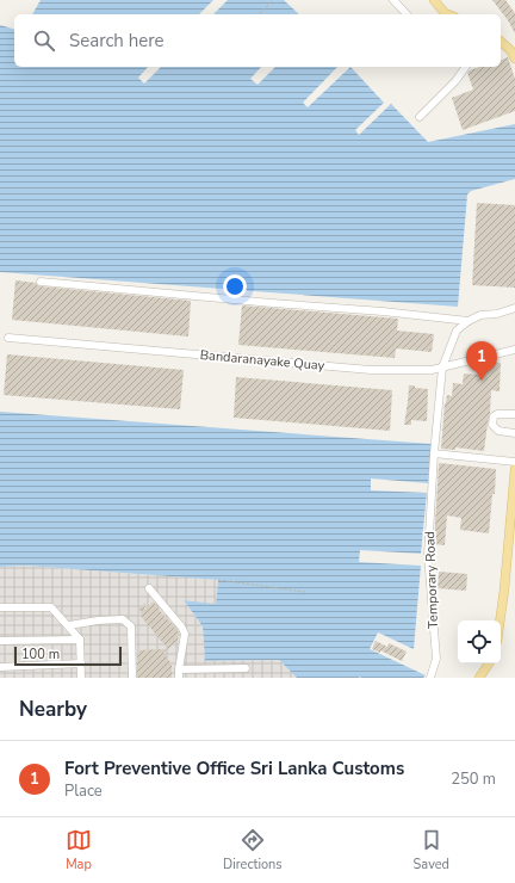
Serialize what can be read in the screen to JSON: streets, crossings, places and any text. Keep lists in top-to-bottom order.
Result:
{
  "streets": {
    "lane": ["Bandaranayake Quay", "Temporary Road"]
  },
  "crossings": [
    ["Bandaranayake Quay", "Temporary Road"]
  ],
  "scale_bar": "100 m",
  "page": {
    "search": "Search here",
    "pins": "1",
    "scale": "100 m",
    "heading": "Nearby",
    "list": [
      {
        "mark": "1",
        "name": "Fort Preventive Office Sri Lanka Customs",
        "note": "Place",
        "value": "250 m"
      }
    ],
    "nav": ["Map", "Directions", "Saved"]
  }
}
